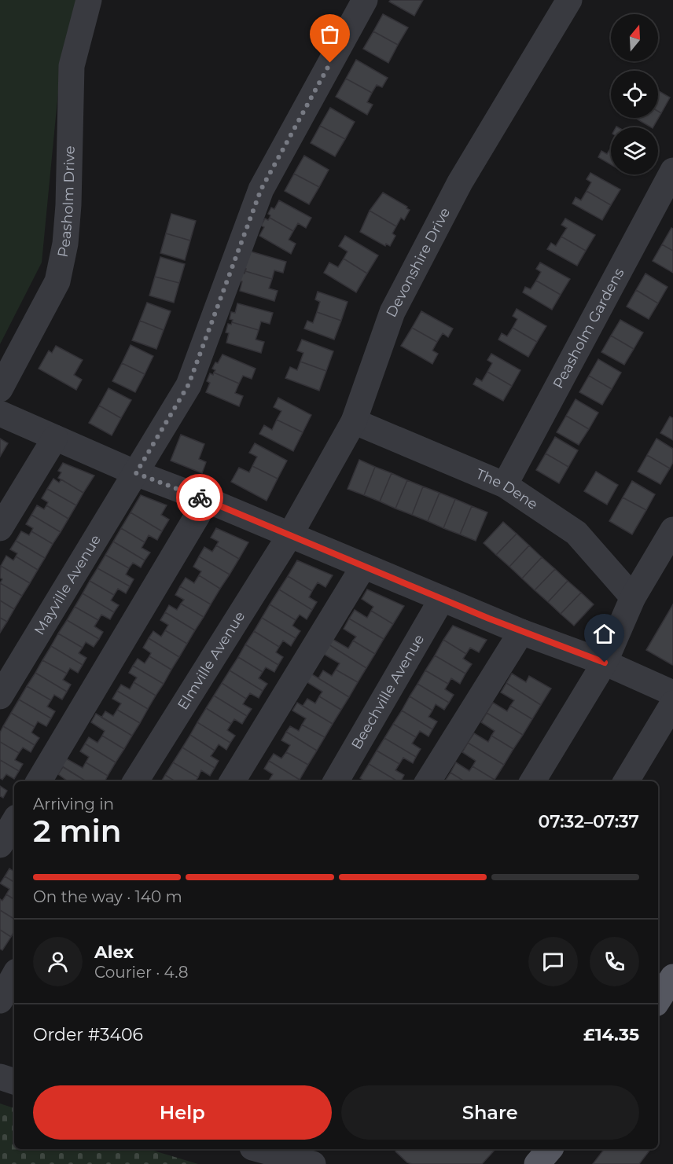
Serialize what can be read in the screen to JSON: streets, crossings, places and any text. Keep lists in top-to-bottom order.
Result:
{
  "streets": {
    "street": [
      "Peasholm Drive",
      "Devonshire Drive",
      "Peasholm Gardens",
      "The Dene",
      "Mayville Avenue",
      "Elmville Avenue",
      "Beechville Avenue"
    ]
  },
  "crossings": [
    ["Devonshire Drive", "The Dene"],
    ["Devonshire Drive", "Elmville Avenue"],
    ["Peasholm Gardens", "The Dene"]
  ],
  "north": "top",
  "page": {
    "heading": ["2 min", "Arriving in", "07:32–07:37"],
    "panel": [
      "Alex",
      "Courier · 4.8",
      "Order #3406",
      "£14.35"
    ],
    "bar": "On the way · 140 m",
    "buttons": ["Help", "Share"]
  }
}
